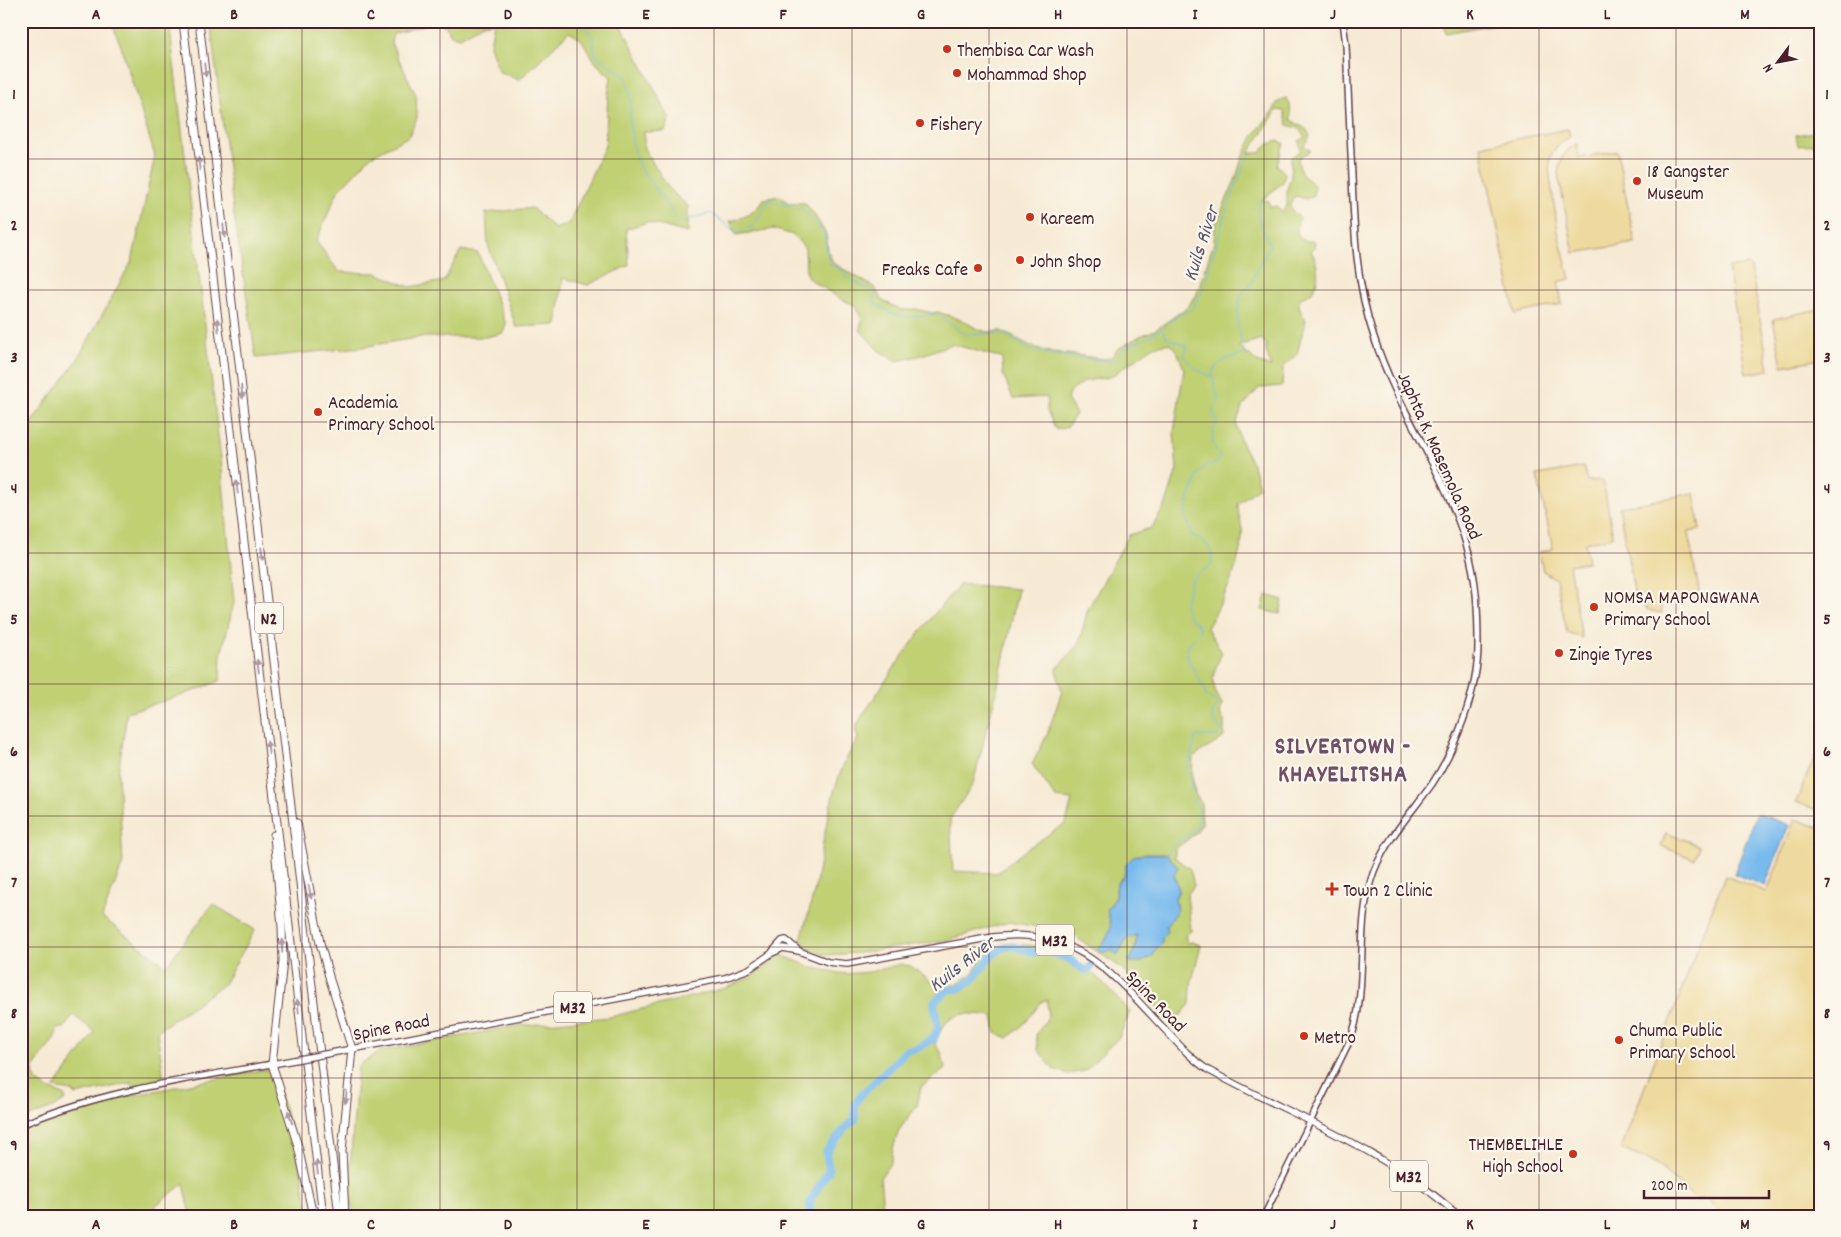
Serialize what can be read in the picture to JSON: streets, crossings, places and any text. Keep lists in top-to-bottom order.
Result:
{
  "streets": {
    "highway": ["N2"],
    "main road": ["Japhta K. Masemola Road", "M32", "Spine Road"]
  },
  "crossings": [
    ["Japhta K. Masemola Road", "Spine Road"]
  ],
  "districts": ["SILVERTOWN - KHAYELITSHA"],
  "water": ["Kuils River"],
  "places": {
    "other": [
      "Thembisa Car Wash",
      "Mohammad Shop",
      "Fishery",
      "18 Gangster Museum",
      "Kareem",
      "John Shop",
      "Freaks Cafe",
      "Academia Primary School",
      "NOMSA MAPONGWANA Primary School",
      "Zingie Tyres",
      "Metro",
      "Chuma Public Primary School",
      "THEMBELIHLE High School"
    ],
    "health": ["Town 2 Clinic"]
  },
  "scale_bar": "200 m",
  "north": "bottom left",
  "grid": {
    "columns": [
      "A",
      "B",
      "C",
      "D",
      "E",
      "F",
      "G",
      "H",
      "I",
      "J",
      "K",
      "L",
      "M"
    ],
    "rows": [
      "1",
      "2",
      "3",
      "4",
      "5",
      "6",
      "7",
      "8",
      "9"
    ]
  }
}
